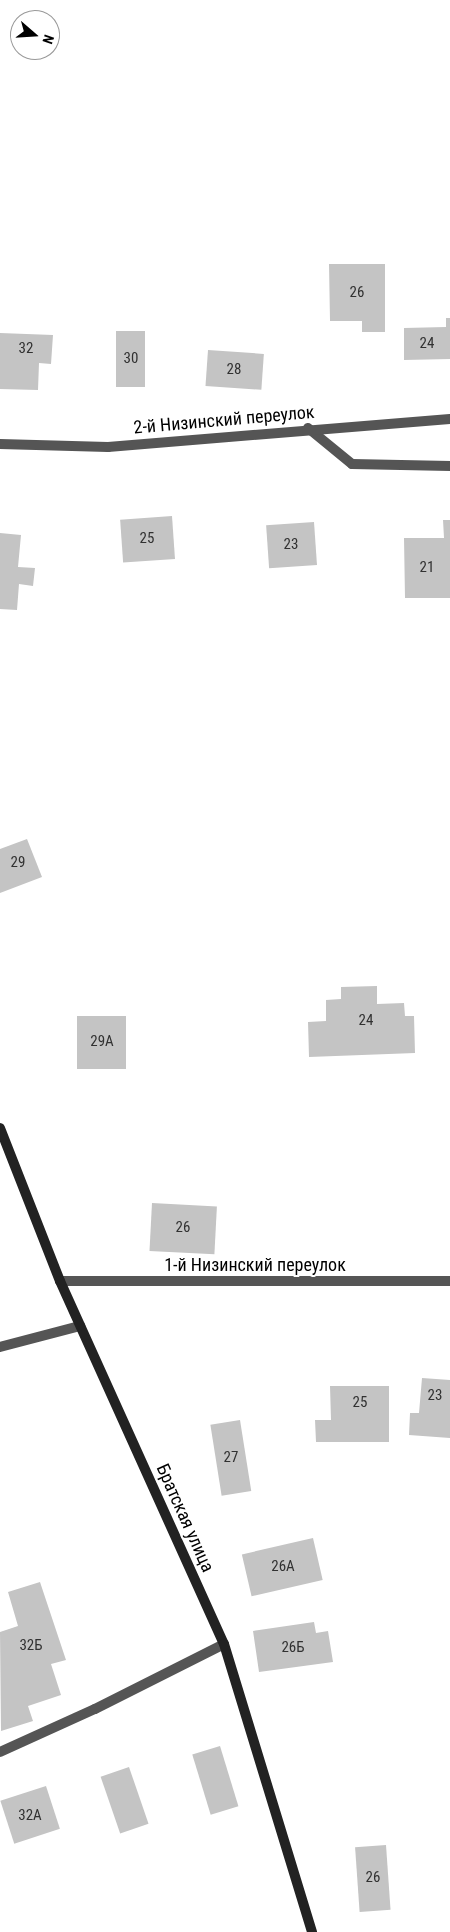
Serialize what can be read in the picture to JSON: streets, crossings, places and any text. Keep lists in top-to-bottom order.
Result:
{
  "streets": {
    "street": ["2-й Низинский переулок", "1-й Низинский переулок", "Братская улица"]
  },
  "crossings": [
    ["1-й Низинский переулок", "Братская улица"]
  ],
  "house_numbers": [
    "26",
    "24",
    "32",
    "30",
    "28",
    "25",
    "23",
    "21",
    "29",
    "24",
    "29А",
    "26",
    "23",
    "25",
    "27",
    "26А",
    "32Б",
    "26Б",
    "32А",
    "26"
  ],
  "north": "right"
}
